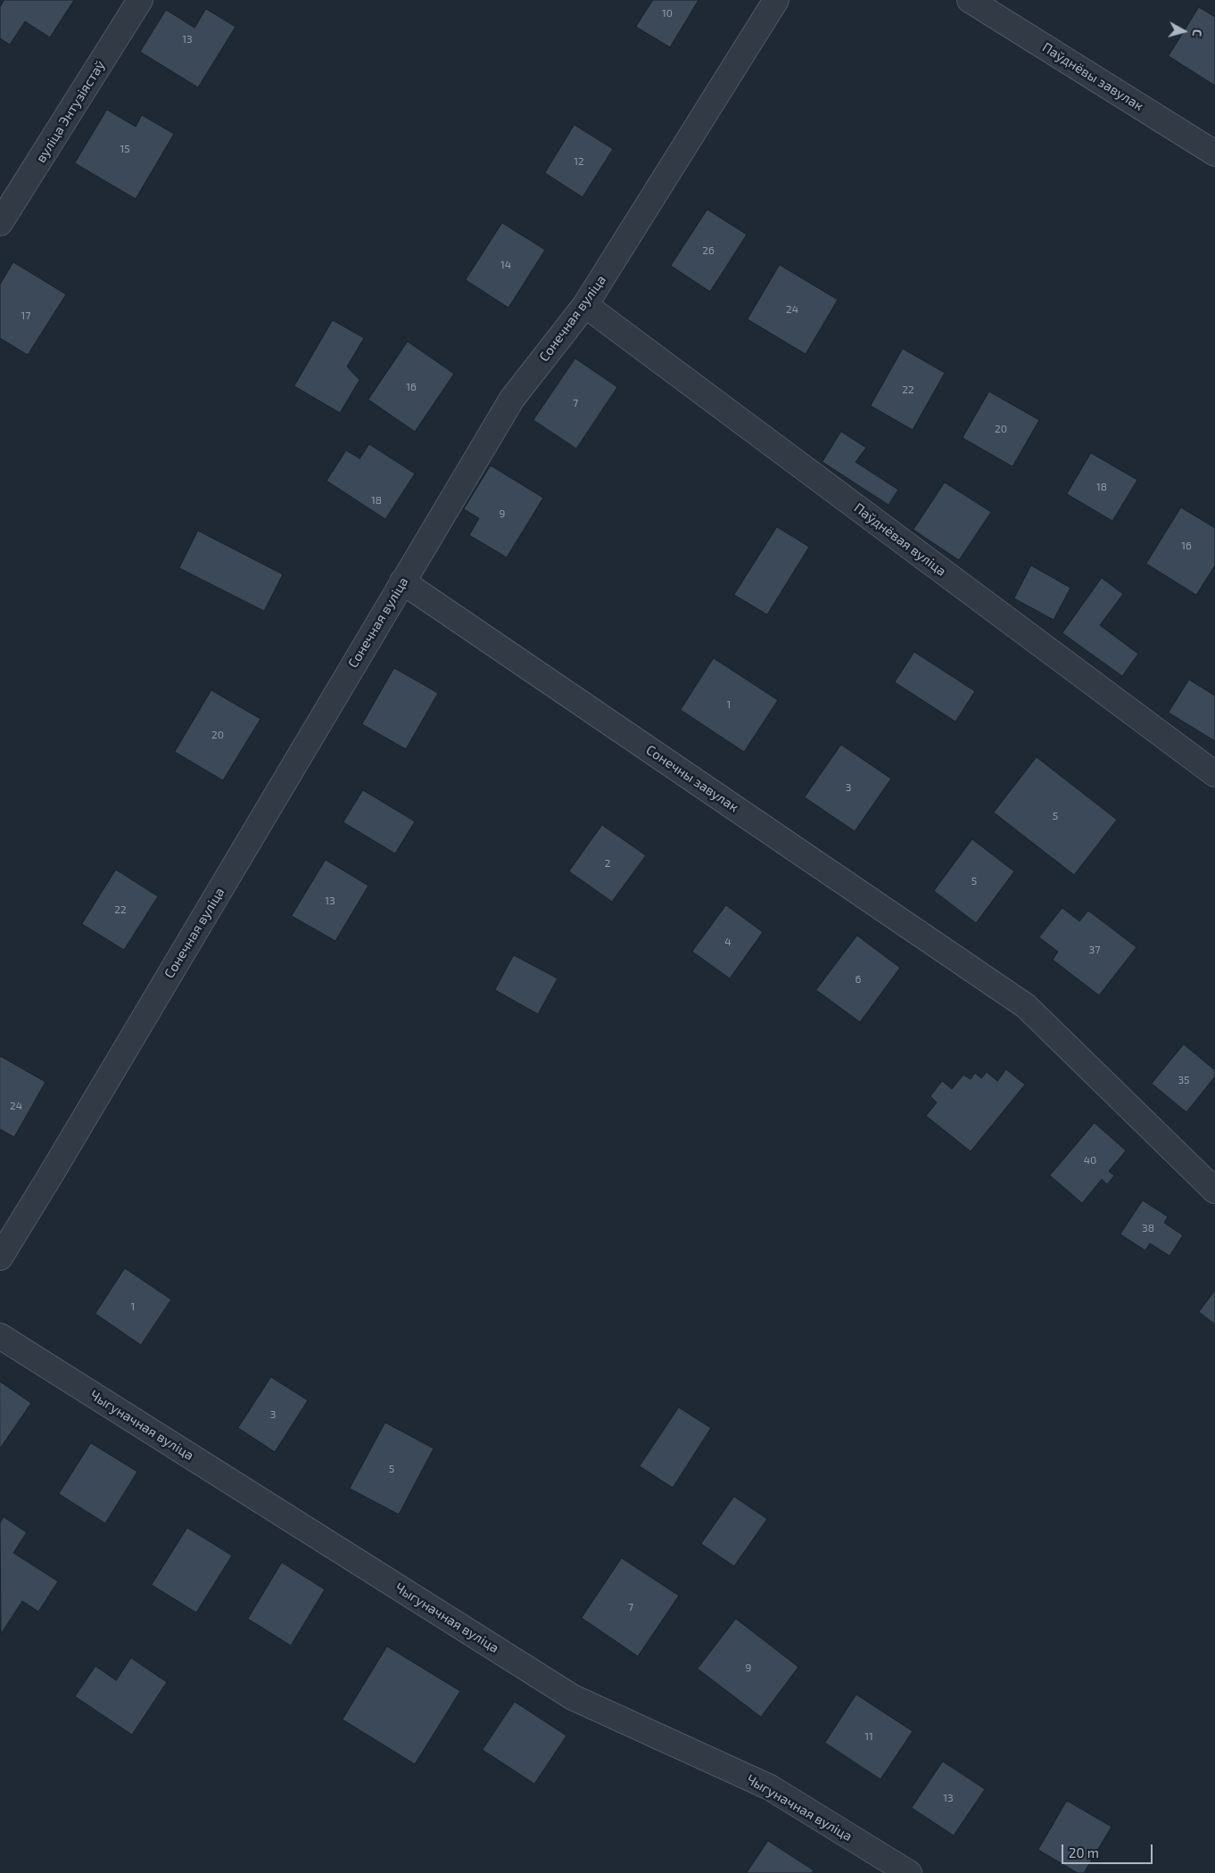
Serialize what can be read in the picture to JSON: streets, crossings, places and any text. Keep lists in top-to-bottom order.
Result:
{
  "streets": {
    "street": [
      "Паўднёвы завулак",
      "вуліца Энтузіястаў",
      "Сонечная вуліца",
      "Паўднёвая вуліца",
      "Сонечны завулак",
      "Чыгуначная вуліца"
    ]
  },
  "crossings": [
    ["Сонечная вуліца", "Паўднёвая вуліца"],
    ["Сонечная вуліца", "Сонечны завулак"]
  ],
  "house_numbers": [
    "10",
    "13",
    "15",
    "12",
    "26",
    "14",
    "24",
    "17",
    "16",
    "22",
    "7",
    "20",
    "18",
    "18",
    "9",
    "16",
    "1",
    "20",
    "3",
    "5",
    "2",
    "5",
    "13",
    "22",
    "4",
    "37",
    "6",
    "35",
    "24",
    "40",
    "38",
    "1",
    "3",
    "5",
    "7",
    "9",
    "11",
    "13"
  ],
  "scale_bar": "20 m",
  "north": "right"
}
